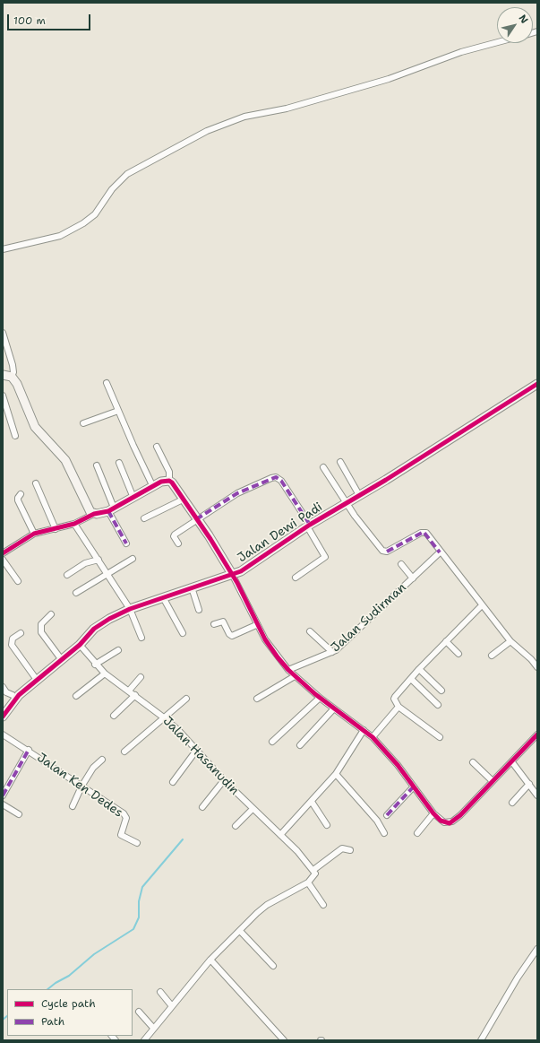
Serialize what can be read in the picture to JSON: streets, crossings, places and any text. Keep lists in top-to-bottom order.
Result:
{
  "streets": {
    "street": [
      "Jalan Dewi Padi",
      "Jalan Sudirman",
      "Jalan Hasanudin",
      "Jalan Ken Dedes"
    ]
  },
  "crossings": [
    ["Jalan Dewi Padi", "Jalan Hasanudin"]
  ],
  "legend": ["Cycle path", "Path"],
  "scale_bar": "100 m",
  "north": "top right"
}
